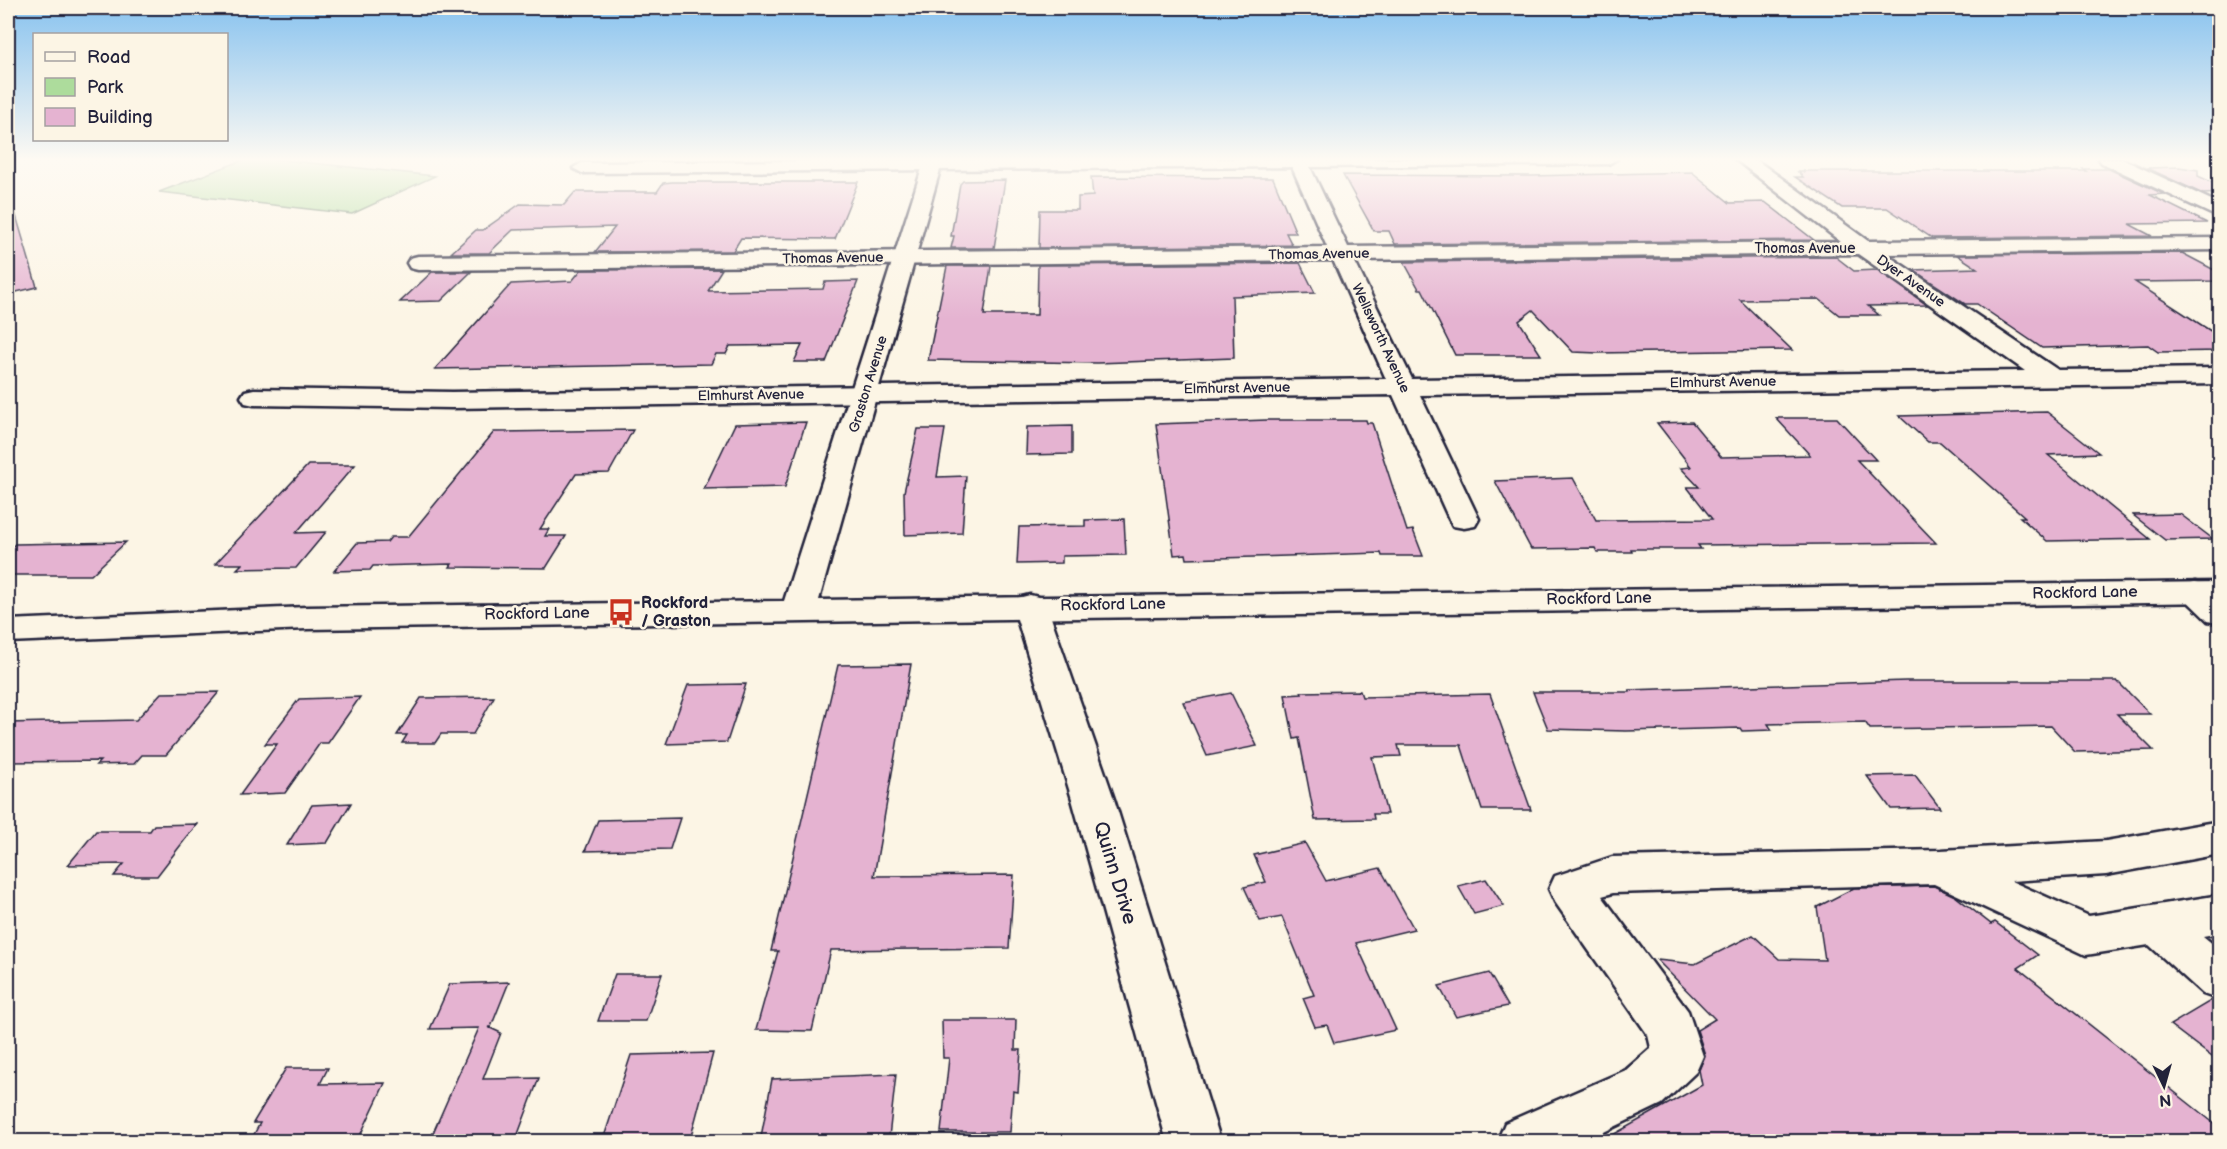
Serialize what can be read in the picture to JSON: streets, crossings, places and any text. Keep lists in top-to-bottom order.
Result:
{
  "streets": {
    "street": [
      "Thomas Avenue",
      "Dyer Avenue",
      "Wellsworth Avenue",
      "Elmhurst Avenue",
      "Graston Avenue",
      "Rockford Lane",
      "Quinn Drive"
    ]
  },
  "crossings": [
    ["Thomas Avenue", "Dyer Avenue"],
    ["Thomas Avenue", "Wellsworth Avenue"],
    ["Thomas Avenue", "Graston Avenue"],
    ["Dyer Avenue", "Elmhurst Avenue"],
    ["Wellsworth Avenue", "Elmhurst Avenue"],
    ["Elmhurst Avenue", "Graston Avenue"],
    ["Graston Avenue", "Rockford Lane"],
    ["Rockford Lane", "Quinn Drive"]
  ],
  "places": {
    "bus stop": ["Rockford / Graston"]
  },
  "legend": ["Road", "Park", "Building"],
  "north": "bottom"
}
